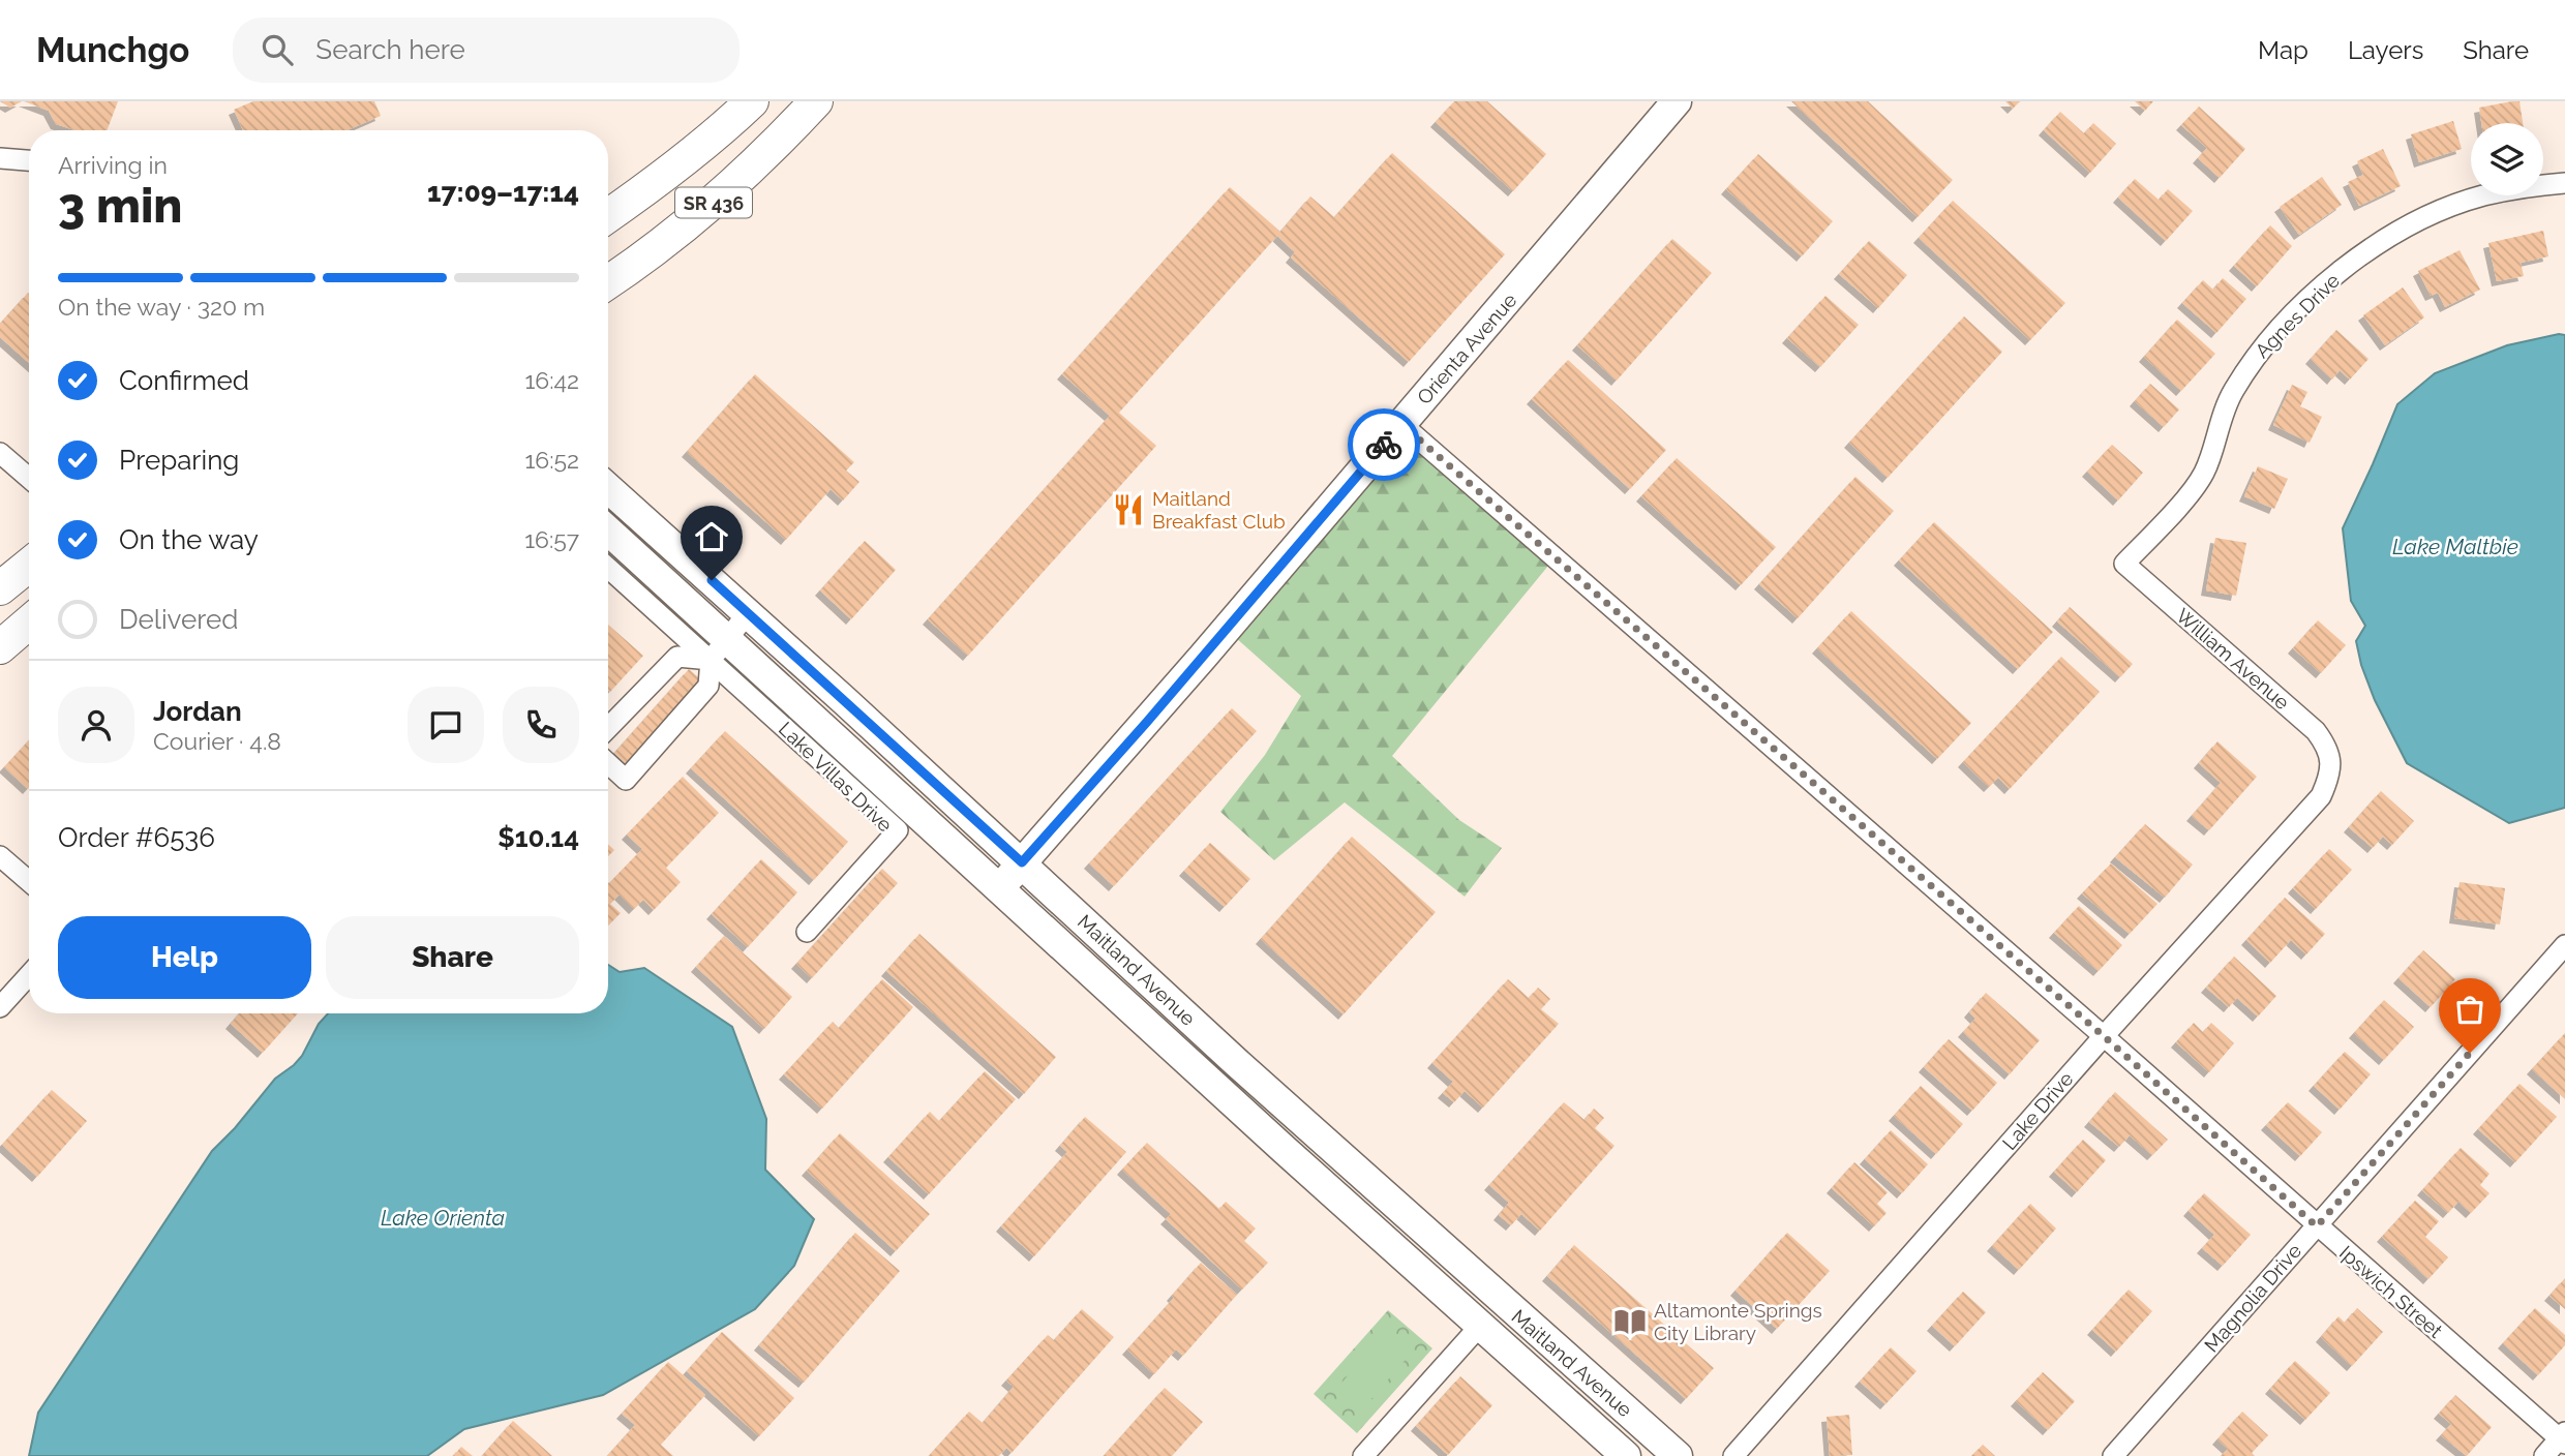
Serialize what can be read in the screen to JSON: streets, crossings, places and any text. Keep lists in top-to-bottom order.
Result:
{
  "streets": {
    "main road": ["SR 436", "Orienta Avenue", "Maitland Avenue"],
    "street": [
      "Agnes Drive",
      "William Avenue",
      "Lake Villas Drive",
      "Lake Drive",
      "Ipswich Street",
      "Magnolia Drive"
    ]
  },
  "crossings": [
    ["Agnes Drive", "William Avenue"],
    ["Orienta Avenue", "Maitland Avenue"],
    ["Orienta Avenue", "Ipswich Street"],
    ["William Avenue", "Lake Drive"],
    ["Lake Villas Drive", "Maitland Avenue"],
    ["Lake Drive", "Ipswich Street"],
    ["Ipswich Street", "Magnolia Drive"]
  ],
  "water": ["Lake Maltbie", "Lake Orienta"],
  "places": {
    "restaurant": ["Maitland Breakfast Club"],
    "library": ["Altamonte Springs City Library"]
  },
  "page": {
    "header": "Munchgo",
    "search": "Search here",
    "nav": ["Map", "Layers", "Share"],
    "heading": ["3 min", "Arriving in", "17:09–17:14"],
    "panel": [
      "Jordan",
      "Courier · 4.8",
      "Order #6536",
      "$10.14"
    ],
    "bar": "On the way · 320 m",
    "list": [
      ["Confirmed", "16:42"],
      ["Preparing", "16:52"],
      ["On the way", "16:57"],
      "Delivered"
    ],
    "buttons": ["Help", "Share"]
  }
}
